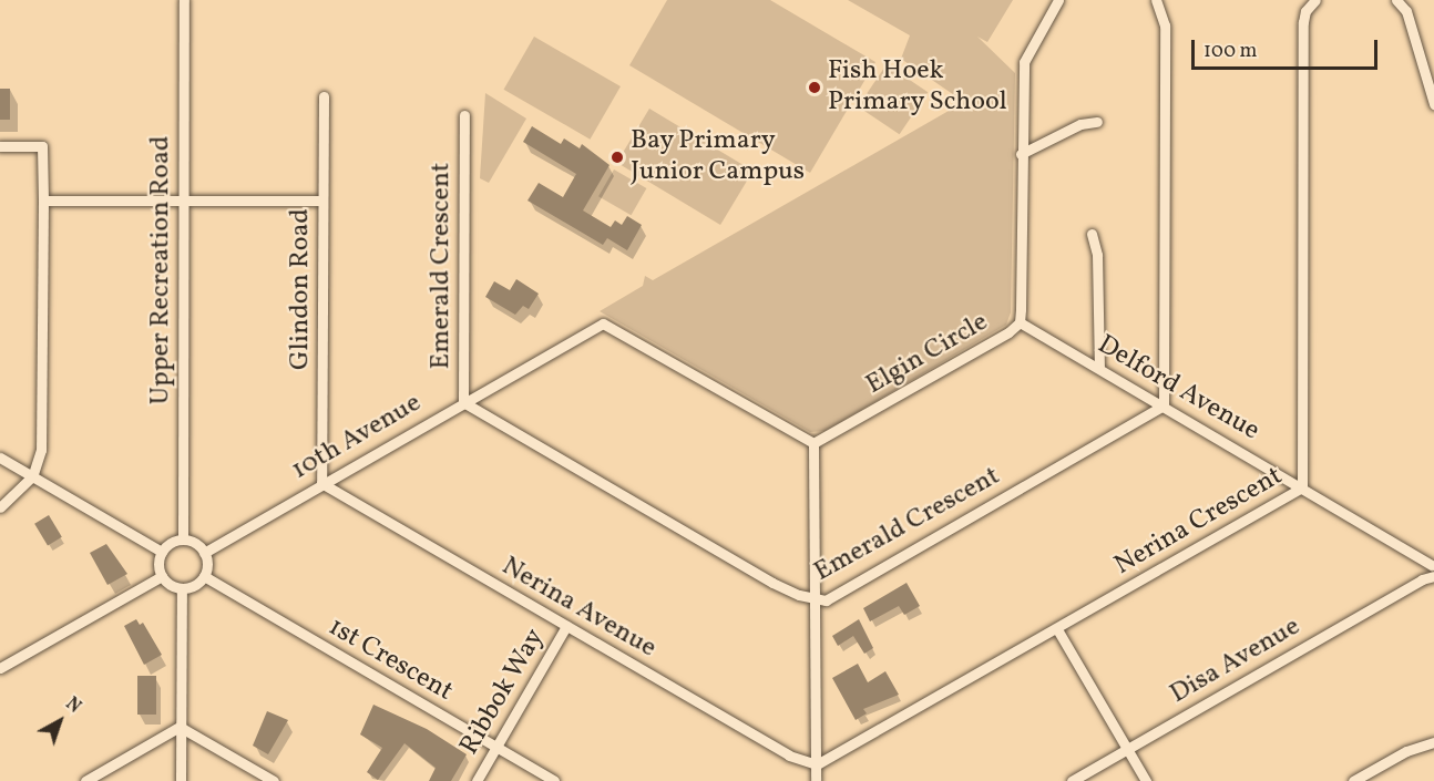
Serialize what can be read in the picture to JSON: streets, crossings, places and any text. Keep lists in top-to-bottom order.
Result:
{
  "streets": {
    "street": [
      "Emerald Crescent",
      "Upper Recreation Road",
      "Glindon Road",
      "Elgin Circle",
      "Delford Avenue",
      "10th Avenue",
      "Nerina Crescent",
      "Nerina Avenue",
      "1st Crescent",
      "Disa Avenue",
      "Ribbok Way"
    ]
  },
  "crossings": [
    ["Emerald Crescent", "Delford Avenue"],
    ["Emerald Crescent", "10th Avenue"],
    ["Upper Recreation Road", "10th Avenue"],
    ["Upper Recreation Road", "1st Crescent"],
    ["Glindon Road", "10th Avenue"],
    ["Glindon Road", "Nerina Avenue"],
    ["Elgin Circle", "Delford Avenue"],
    ["Elgin Circle", "10th Avenue"],
    ["Delford Avenue", "Nerina Crescent"],
    ["Delford Avenue", "Disa Avenue"],
    ["10th Avenue", "Nerina Avenue"],
    ["10th Avenue", "1st Crescent"],
    ["Nerina Crescent", "Nerina Avenue"],
    ["Nerina Avenue", "Ribbok Way"],
    ["1st Crescent", "Ribbok Way"]
  ],
  "places": ["Fish Hoek Primary School", "Bay Primary Junior Campus"],
  "scale_bar": "100 m",
  "north": "top right"
}
